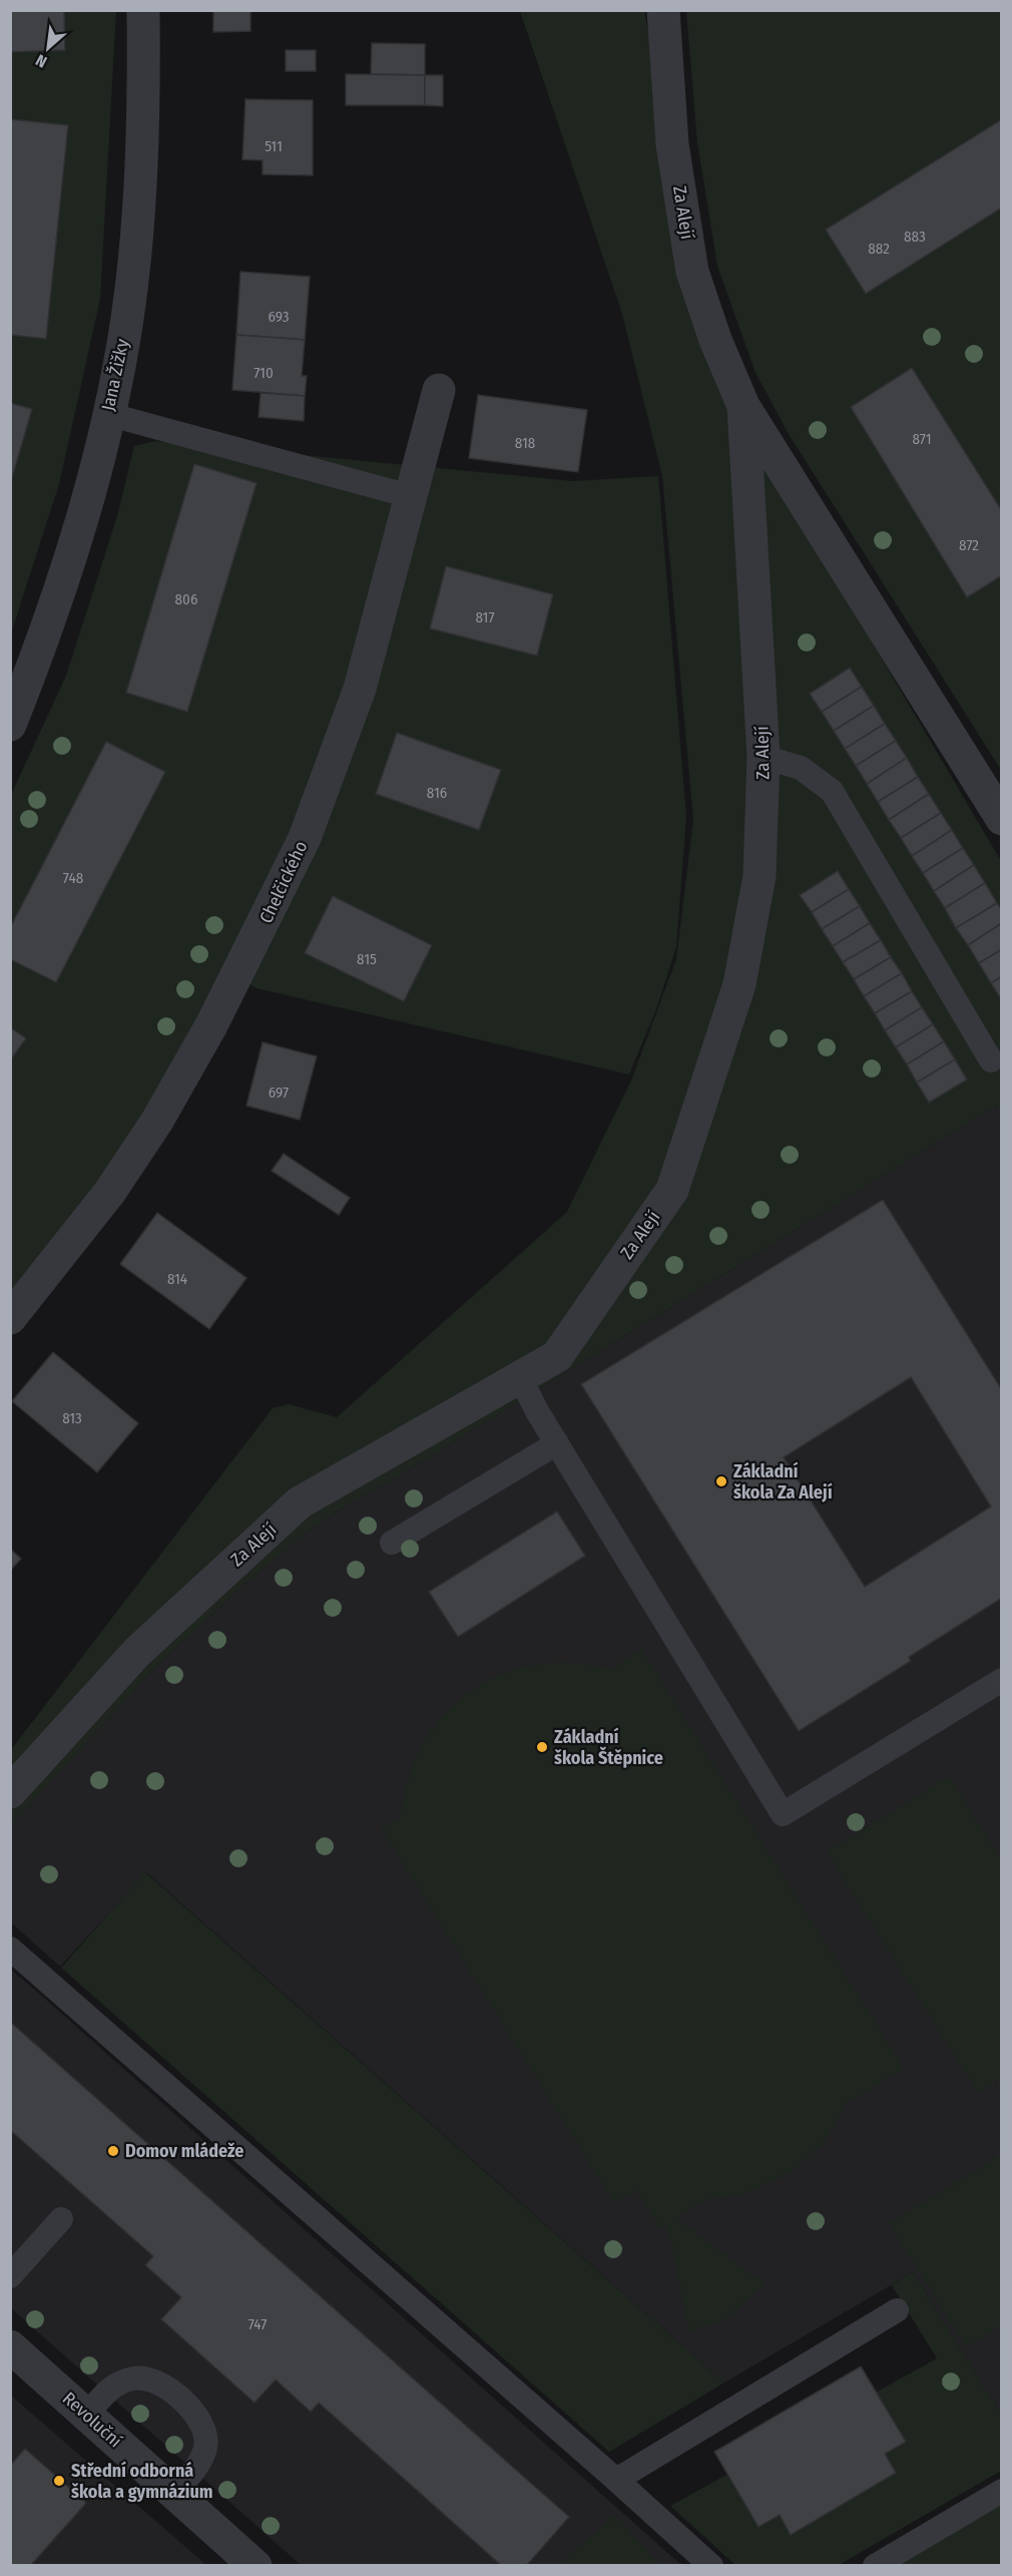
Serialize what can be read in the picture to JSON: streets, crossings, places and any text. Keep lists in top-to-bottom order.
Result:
{
  "streets": {
    "street": [
      "Za Alejí",
      "Jana Žižky",
      "Chelčického",
      "Revoluční"
    ]
  },
  "places": [
    "Základní škola Za Alejí",
    "Základní škola Štěpnice",
    "Domov mládeže",
    "Střední odborná škola a gymnázium"
  ],
  "house_numbers": [
    "511",
    "883",
    "882",
    "693",
    "710",
    "871",
    "818",
    "872",
    "806",
    "817",
    "816",
    "748",
    "815",
    "697",
    "814",
    "813",
    "747"
  ],
  "north": "bottom left"
}
